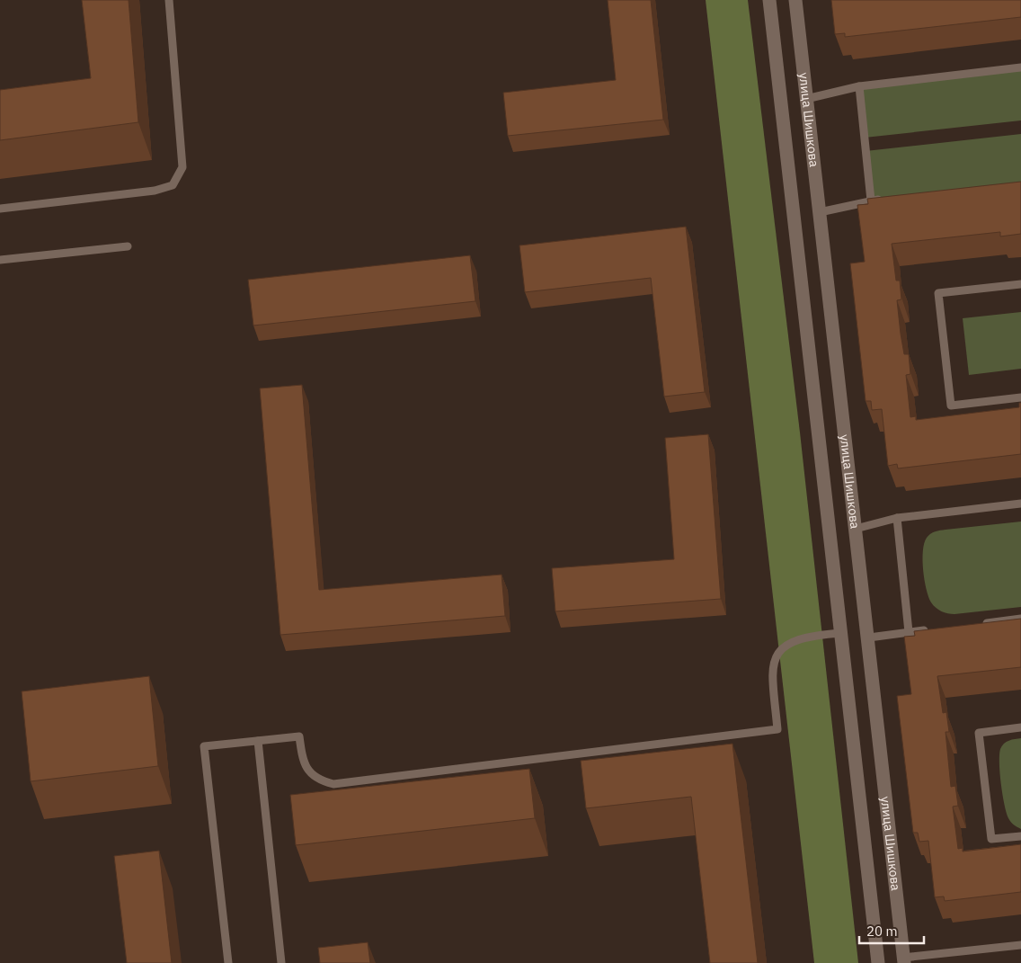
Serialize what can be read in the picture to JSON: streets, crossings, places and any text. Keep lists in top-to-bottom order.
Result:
{
  "streets": {
    "street": ["улица Шишкова"]
  },
  "scale_bar": "20 m"
}
